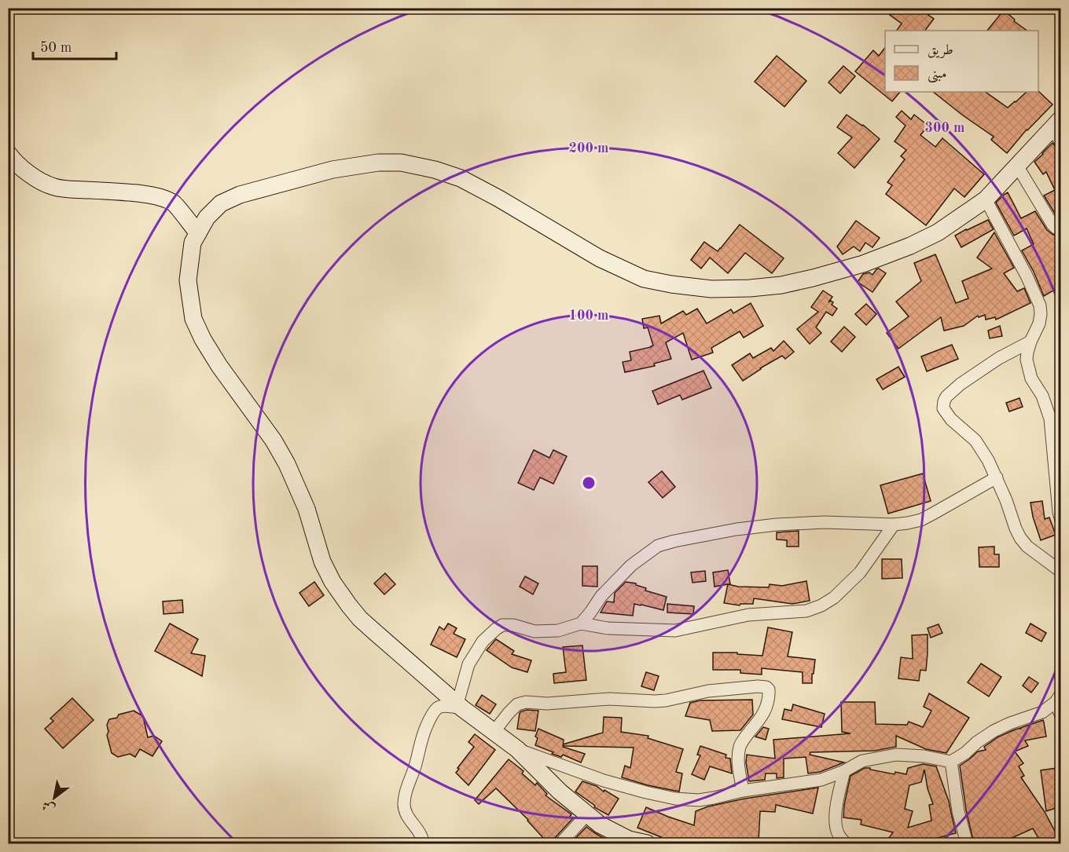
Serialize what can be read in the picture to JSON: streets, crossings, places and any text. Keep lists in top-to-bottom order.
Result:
{
  "legend": ["طريق", "مبنى"],
  "scale_bar": "50 m",
  "north": "bottom left",
  "rings": ["300 m", "200 m", "100 m"]
}
